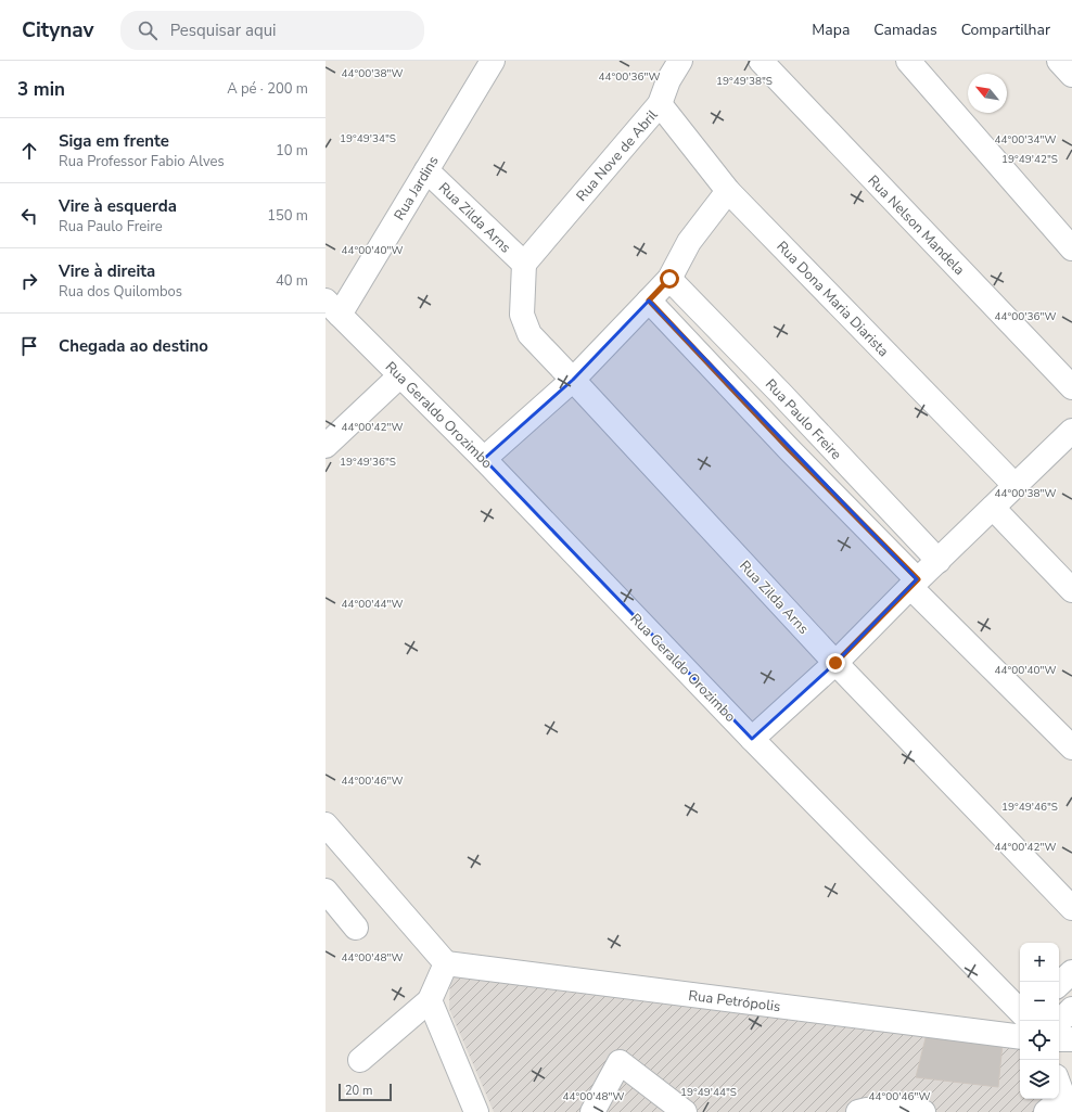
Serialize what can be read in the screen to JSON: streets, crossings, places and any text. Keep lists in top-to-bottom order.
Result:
{
  "streets": {
    "street": [
      "Rua Nove de Abril",
      "Rua Jardins",
      "Rua Zilda Arns",
      "Rua Nelson Mandela",
      "Rua Dona Maria Diarista",
      "Rua Geraldo Orozimbo",
      "Rua Paulo Freire",
      "Rua Petrópolis"
    ]
  },
  "crossings": [
    ["Rua Nove de Abril", "Rua Zilda Arns"],
    ["Rua Nove de Abril", "Rua Dona Maria Diarista"],
    ["Rua Jardins", "Rua Zilda Arns"],
    ["Rua Jardins", "Rua Geraldo Orozimbo"]
  ],
  "scale_bar": "20 m",
  "north": "top left",
  "page": {
    "header": "Citynav",
    "search": "Pesquisar aqui",
    "nav": ["Mapa", "Camadas", "Compartilhar"],
    "heading": ["3 min", "A pé · 200 m"],
    "list": [
      ["Siga em frente", "Rua Professor Fabio Alves", "10 m"],
      ["Vire à esquerda", "Rua Paulo Freire", "150 m"],
      ["Vire à direita", "Rua dos Quilombos", "40 m"],
      "Chegada ao destino"
    ],
    "map_buttons": ["+", "−"],
    "scale": "20 m"
  },
  "coordinates": [
    "44°00'38\"W",
    "44°00'36\"W",
    "19°49'38\"S",
    "19°49'34\"S",
    "44°00'34\"W",
    "19°49'42\"S",
    "44°00'40\"W",
    "44°00'42\"W",
    "19°49'36\"S",
    "44°00'44\"W",
    "44°00'46\"W",
    "19°49'46\"S",
    "44°00'48\"W",
    "19°49'44\"S"
  ]
}
